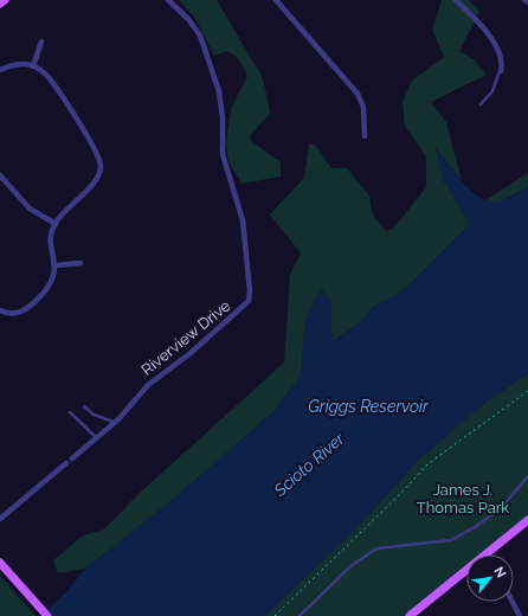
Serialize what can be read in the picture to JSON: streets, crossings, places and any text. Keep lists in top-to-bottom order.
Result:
{
  "streets": {
    "street": ["Riverview Drive"]
  },
  "water": ["Griggs Reservoir", "Scioto River"],
  "parks": ["James J. Thomas Park"],
  "north": "top right"
}
